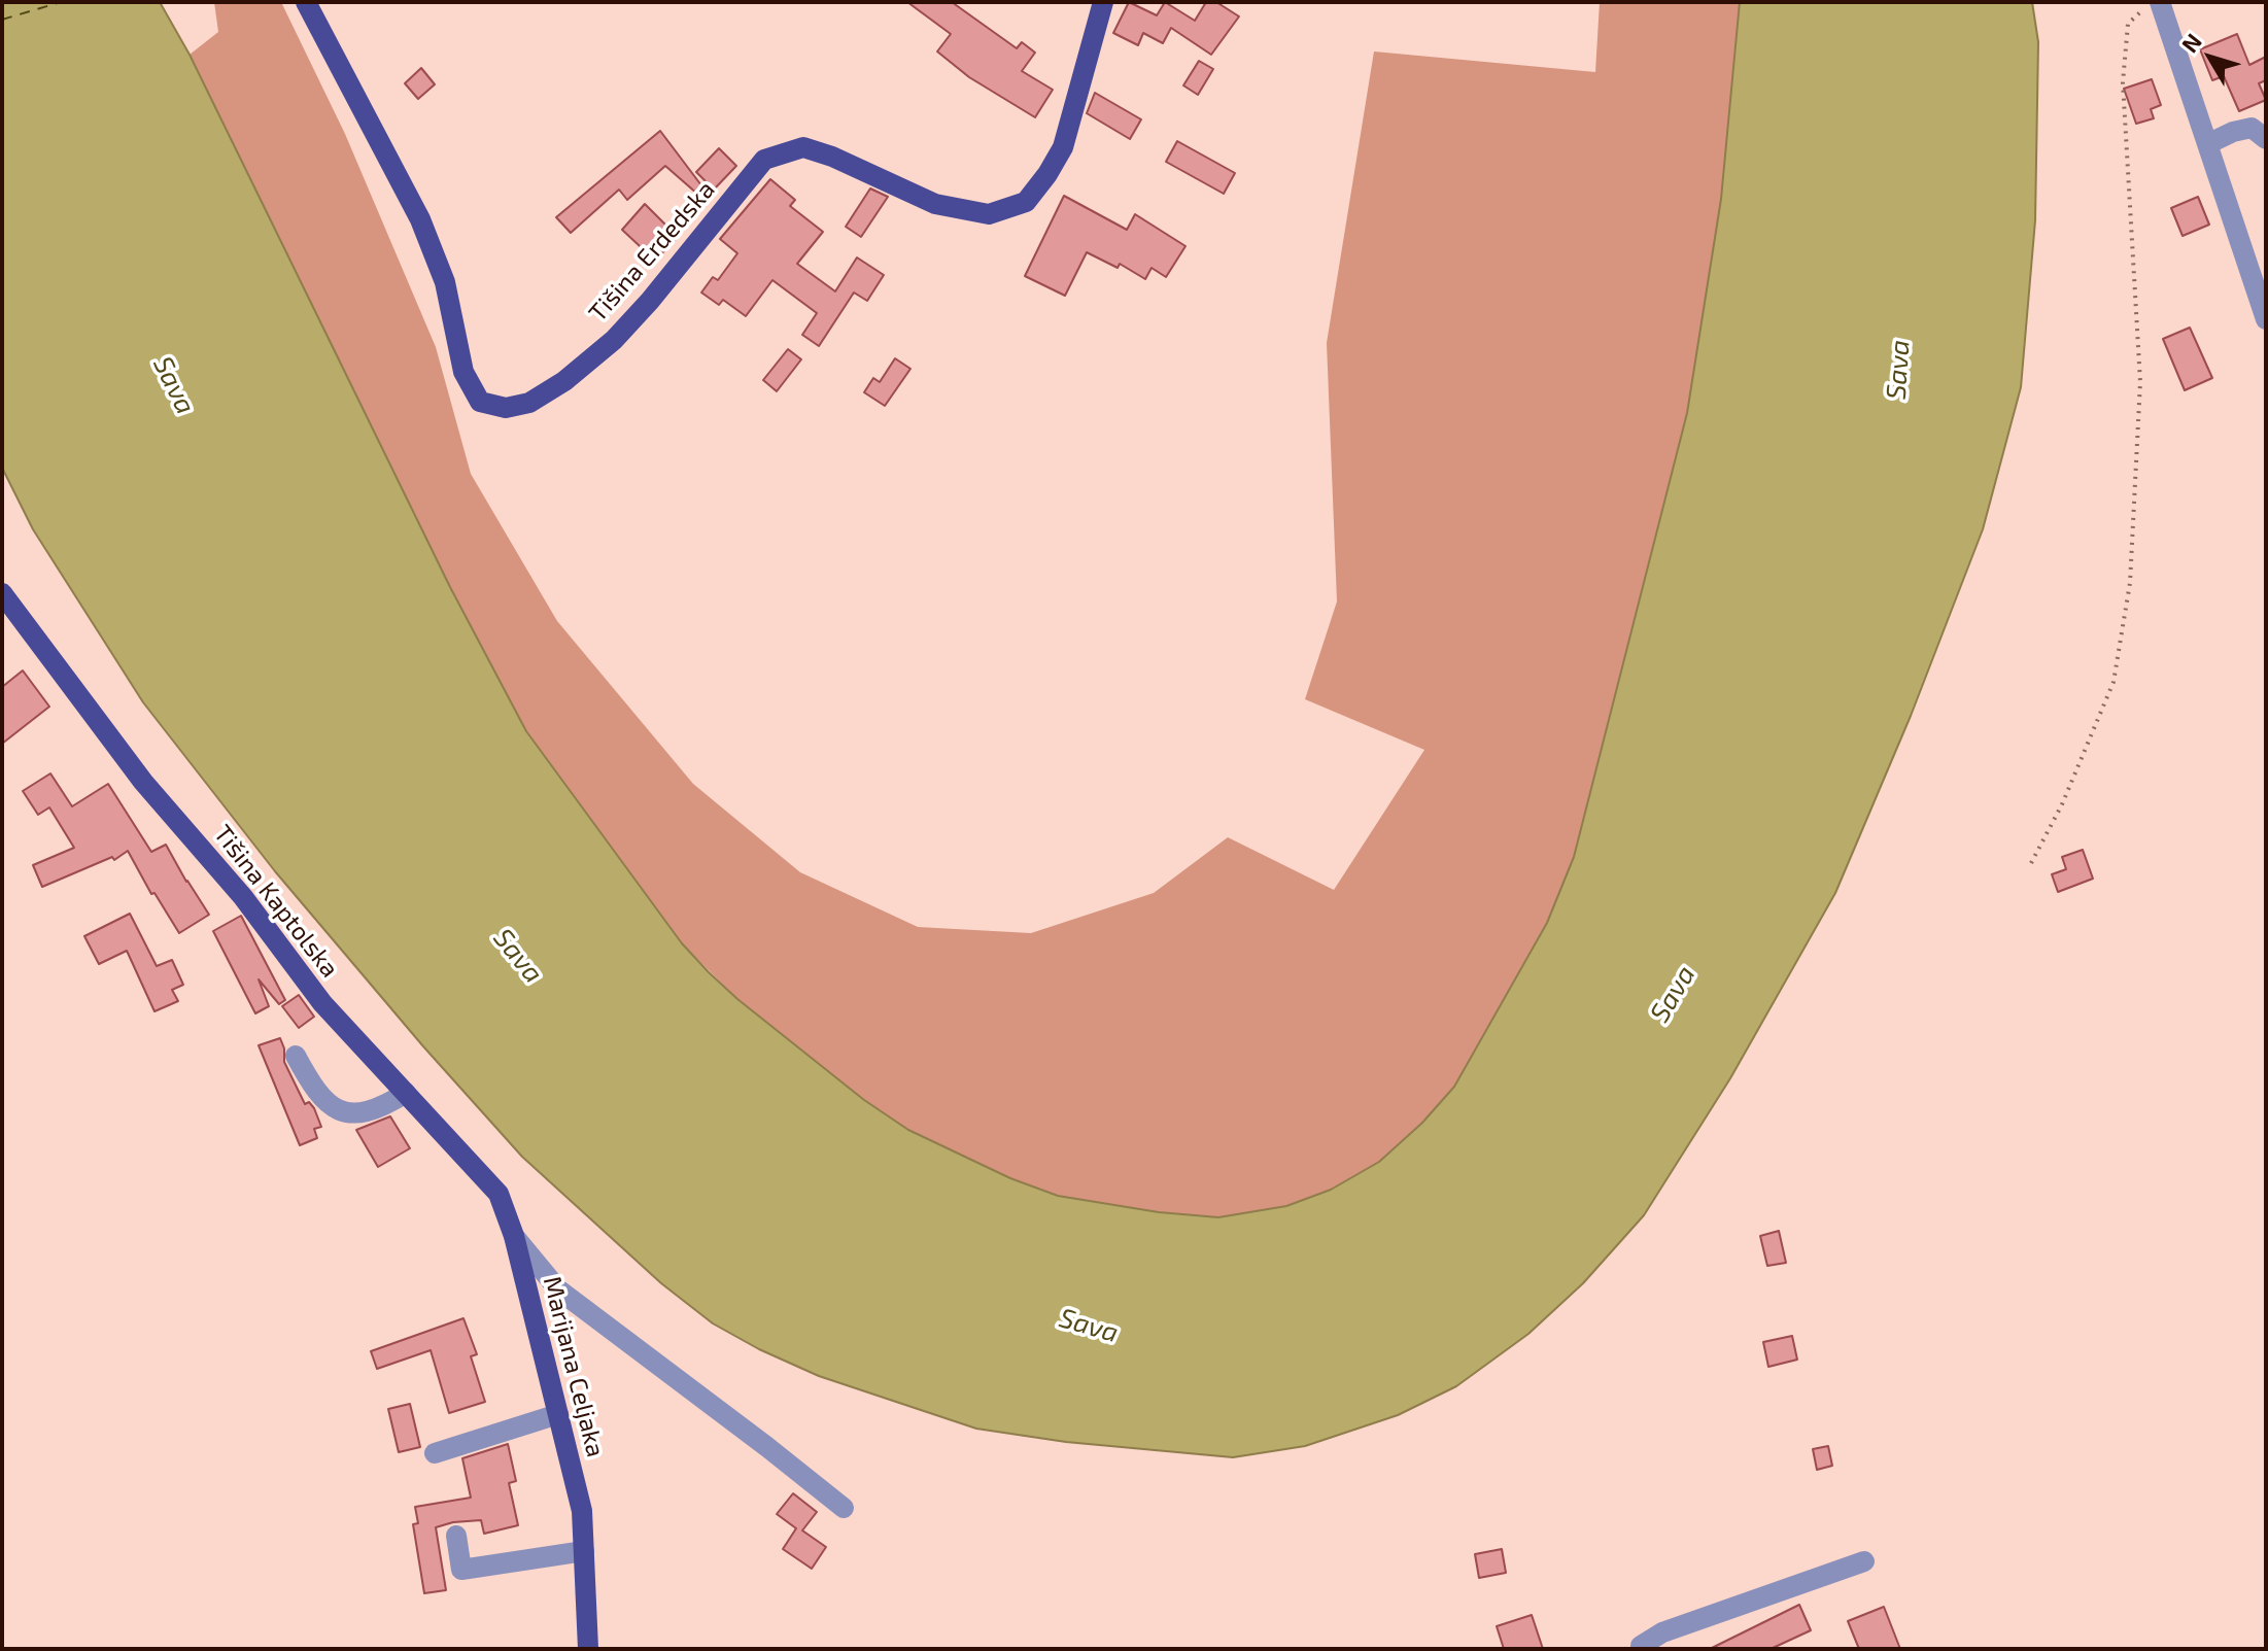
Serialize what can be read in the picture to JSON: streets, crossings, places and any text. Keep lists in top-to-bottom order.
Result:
{
  "streets": {
    "main road": ["Tišina Erdedska", "Tišina Kaptolska", "Marijana Celjaka"]
  },
  "crossings": [
    ["Tišina Kaptolska", "Marijana Celjaka"]
  ],
  "water": ["Sava"],
  "north": "top left"
}
